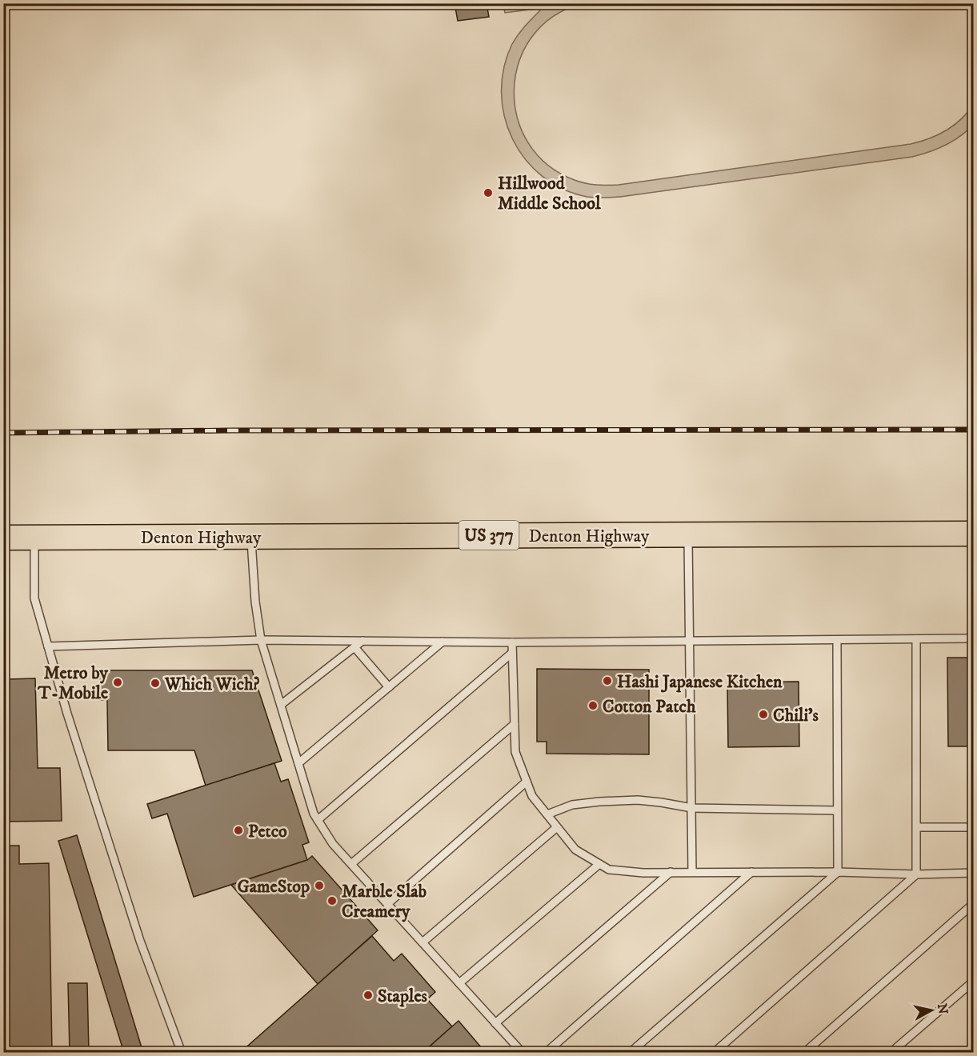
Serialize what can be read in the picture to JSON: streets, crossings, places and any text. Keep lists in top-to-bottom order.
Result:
{
  "streets": {
    "main road": ["US 377", "Denton Highway"]
  },
  "places": [
    "Hillwood Middle School",
    "Hashi Japanese Kitchen",
    "Metro by T-Mobile",
    "Which Wich?",
    "Cotton Patch",
    "Chili's",
    "Petco",
    "GameStop",
    "Marble Slab Creamery",
    "Staples"
  ],
  "north": "right"
}
